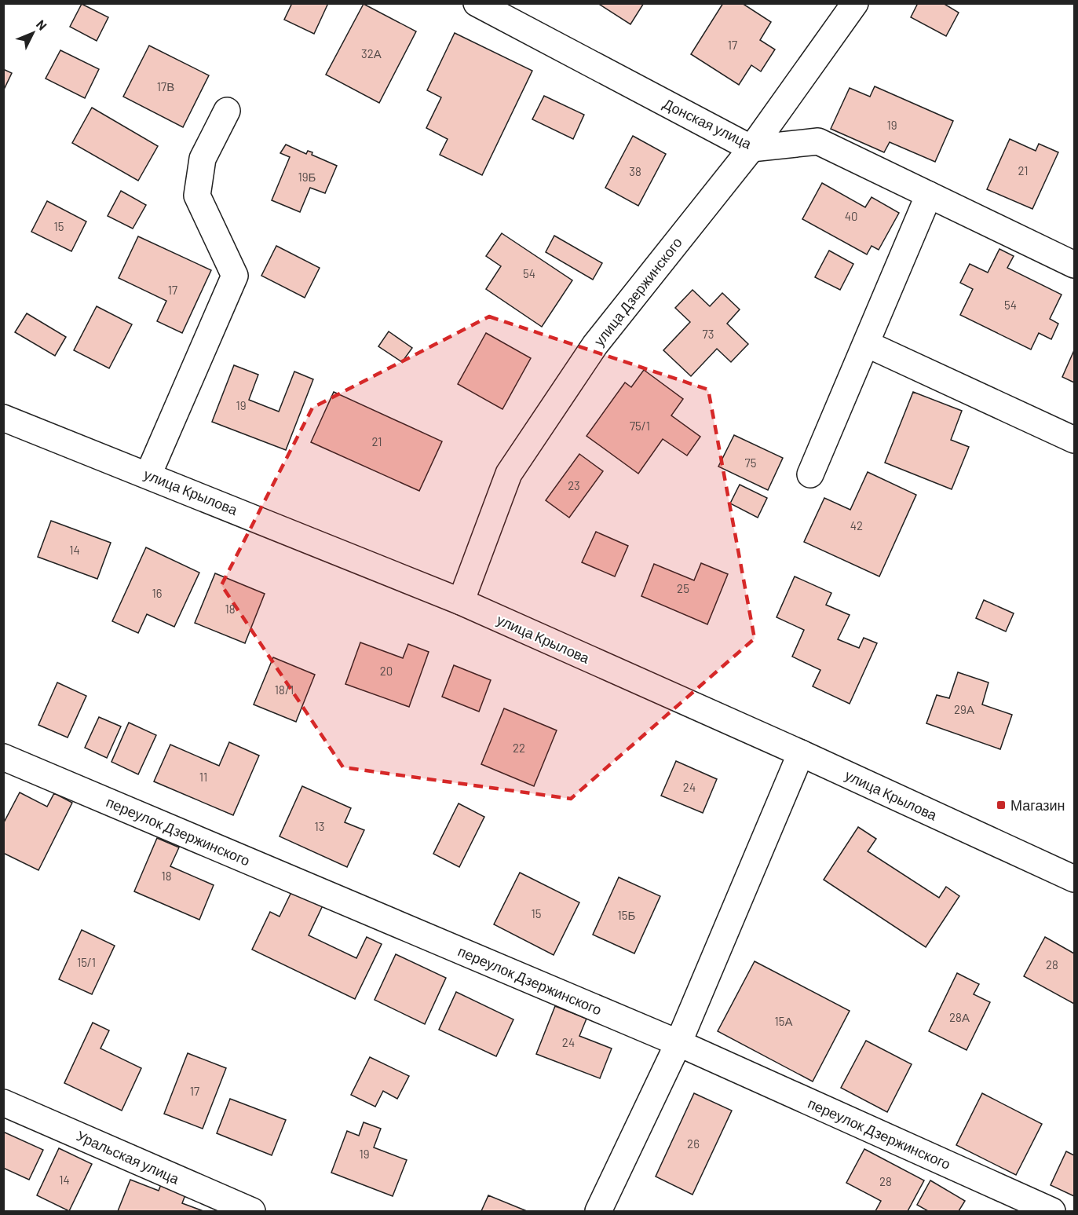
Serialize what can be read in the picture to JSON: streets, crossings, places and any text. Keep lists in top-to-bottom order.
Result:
{
  "streets": {
    "street": [
      "Донская улица",
      "улица Дзержинского",
      "улица Крылова",
      "переулок Дзержинского",
      "Уральская улица"
    ]
  },
  "crossings": [
    ["Донская улица", "улица Дзержинского"],
    ["улица Дзержинского", "улица Крылова"]
  ],
  "places": {
    "transit": ["Магазин"]
  },
  "house_numbers": [
    "17",
    "32А",
    "17В",
    "19",
    "21",
    "38",
    "19Б",
    "40",
    "15",
    "54",
    "17",
    "54",
    "73",
    "19",
    "75/1",
    "21",
    "75",
    "23",
    "42",
    "14",
    "25",
    "16",
    "18",
    "20",
    "18/1",
    "29А",
    "22",
    "11",
    "24",
    "13",
    "18",
    "15",
    "15Б",
    "15/1",
    "28",
    "28А",
    "15А",
    "24",
    "17",
    "26",
    "19",
    "14",
    "28"
  ],
  "north": "top right"
}
